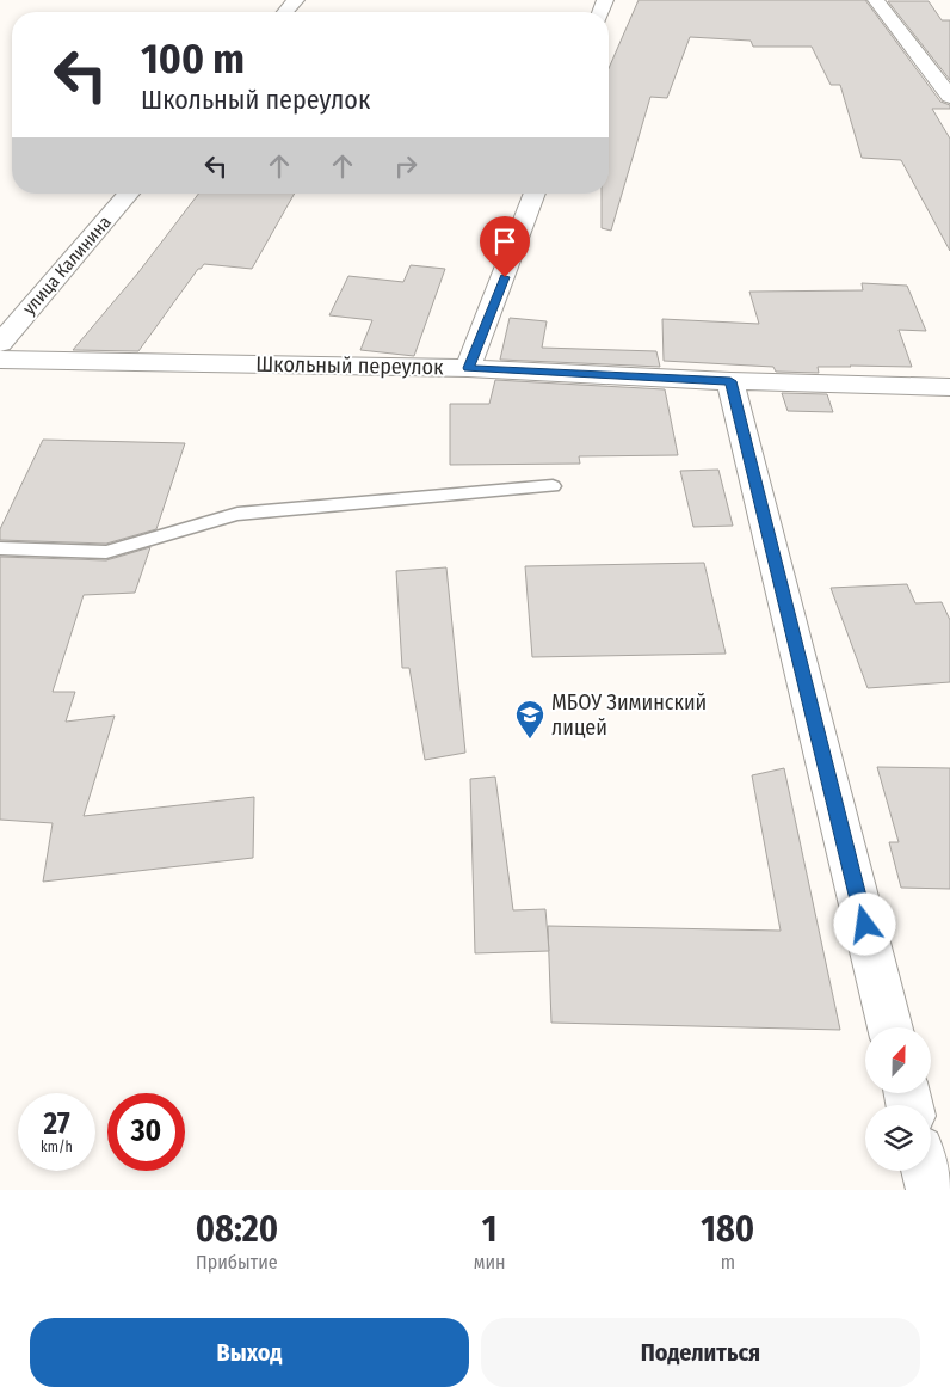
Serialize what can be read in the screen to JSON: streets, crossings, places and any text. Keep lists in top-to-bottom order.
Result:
{
  "streets": {
    "street": ["улица Калинина", "Школьный переулок"]
  },
  "crossings": [
    ["улица Калинина", "Школьный переулок"]
  ],
  "places": {
    "school or university": ["МБОУ Зиминский лицей"]
  },
  "north": "top",
  "page": {
    "turn": ["100 m", "Школьный переулок"],
    "speed": "27 km/h",
    "limit": "30",
    "eta": [
      "08:20",
      "Прибытие",
      "1",
      "мин",
      "180",
      "m"
    ],
    "buttons": ["Выход", "Поделиться"]
  }
}
